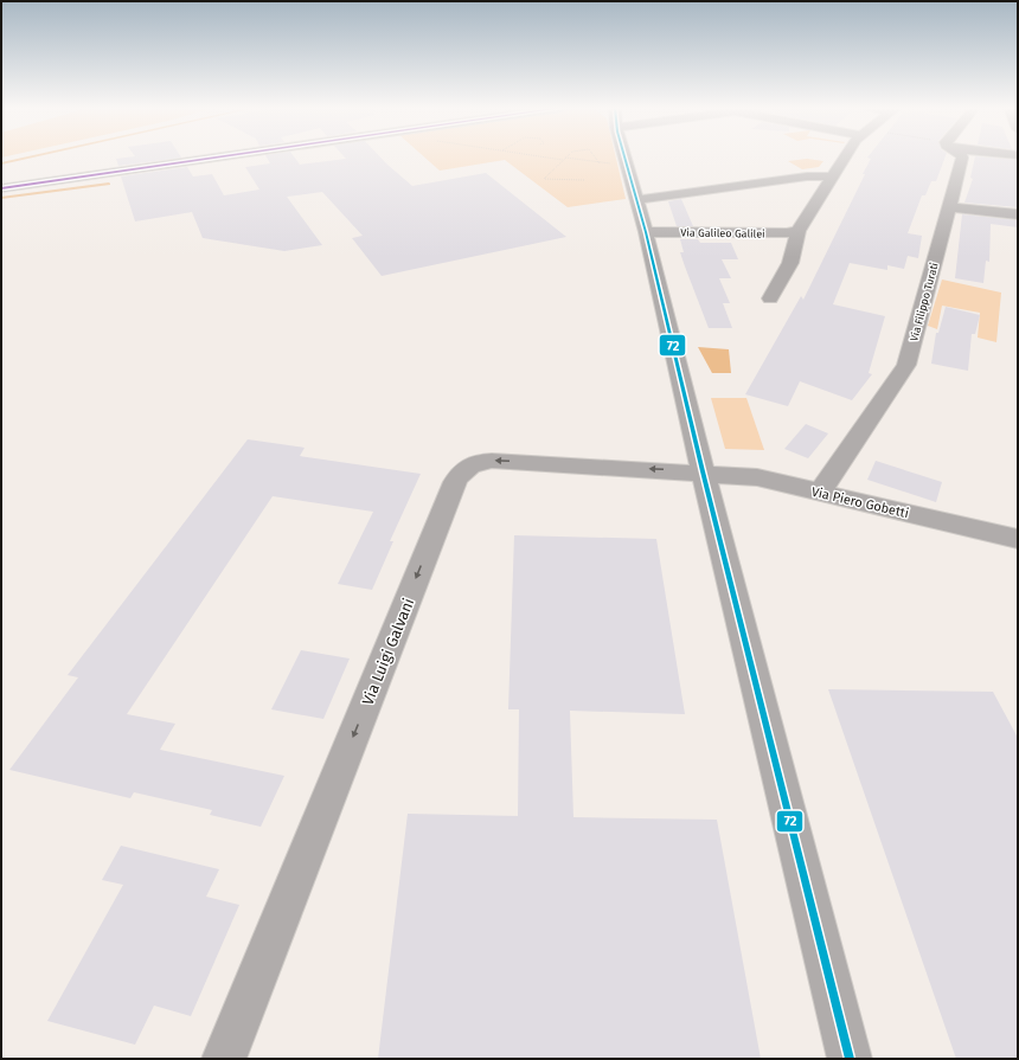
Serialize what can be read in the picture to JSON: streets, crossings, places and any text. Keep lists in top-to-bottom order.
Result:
{
  "streets": {
    "street": [
      "Via Galileo Galilei",
      "Via Filippo Turati",
      "Via Piero Gobetti",
      "Via Luigi Galvani"
    ]
  },
  "crossings": [
    ["Via Filippo Turati", "Via Piero Gobetti"],
    ["Via Piero Gobetti", "Via Luigi Galvani"]
  ],
  "one_way": ["Via Luigi Galvani"],
  "lines": ["transit line 72"]
}
